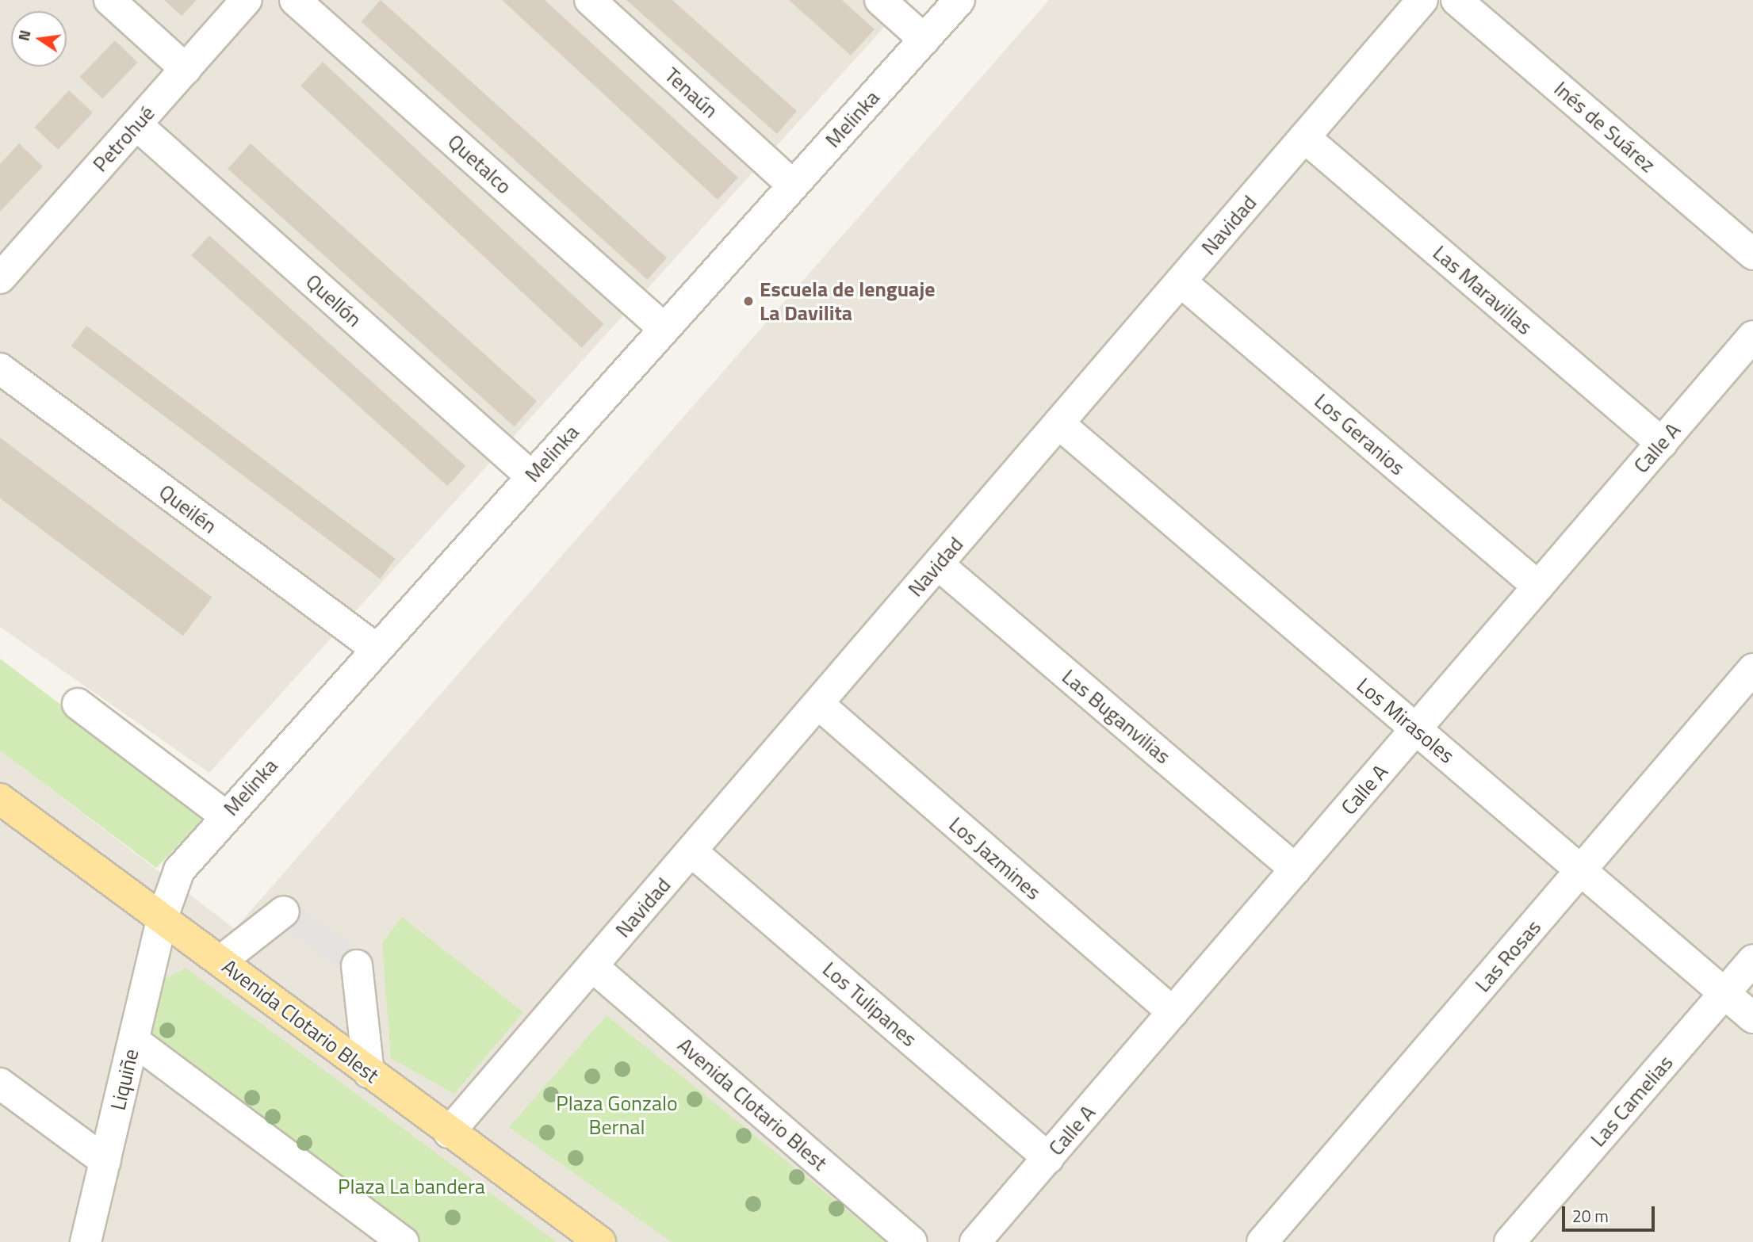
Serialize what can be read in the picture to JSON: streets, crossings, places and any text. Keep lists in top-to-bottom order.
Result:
{
  "streets": {
    "main road": ["Avenida Clotario Blest"],
    "street": [
      "Tenaún",
      "Melinka",
      "Inés de Suárez",
      "Petrohué",
      "Quetalco",
      "Navidad",
      "Las Maravillas",
      "Quellón",
      "Los Geranios",
      "Calle A",
      "Queilén",
      "Las Buganvilias",
      "Los Mirasoles",
      "Los Jazmines",
      "Las Rosas",
      "Los Tulipanes",
      "Liquiñe",
      "Las Camelias"
    ]
  },
  "crossings": [
    ["Tenaún", "Melinka"],
    ["Melinka", "Quetalco"],
    ["Melinka", "Quellón"],
    ["Melinka", "Queilén"],
    ["Melinka", "Avenida Clotario Blest"],
    ["Melinka", "Liquiñe"],
    ["Petrohué", "Quellón"],
    ["Navidad", "Las Maravillas"],
    ["Navidad", "Los Geranios"],
    ["Navidad", "Las Buganvilias"],
    ["Navidad", "Los Mirasoles"],
    ["Navidad", "Los Jazmines"],
    ["Navidad", "Los Tulipanes"],
    ["Navidad", "Avenida Clotario Blest"],
    ["Las Maravillas", "Calle A"],
    ["Los Geranios", "Calle A"],
    ["Calle A", "Las Buganvilias"],
    ["Calle A", "Los Mirasoles"],
    ["Calle A", "Los Jazmines"],
    ["Calle A", "Los Tulipanes"],
    ["Los Mirasoles", "Las Rosas"],
    ["Los Mirasoles", "Las Camelias"],
    ["Avenida Clotario Blest", "Liquiñe"]
  ],
  "parks": ["Plaza Gonzalo Bernal", "Plaza La bandera"],
  "places": ["Escuela de lenguaje La Davilita"],
  "scale_bar": "20 m",
  "north": "left"
}
